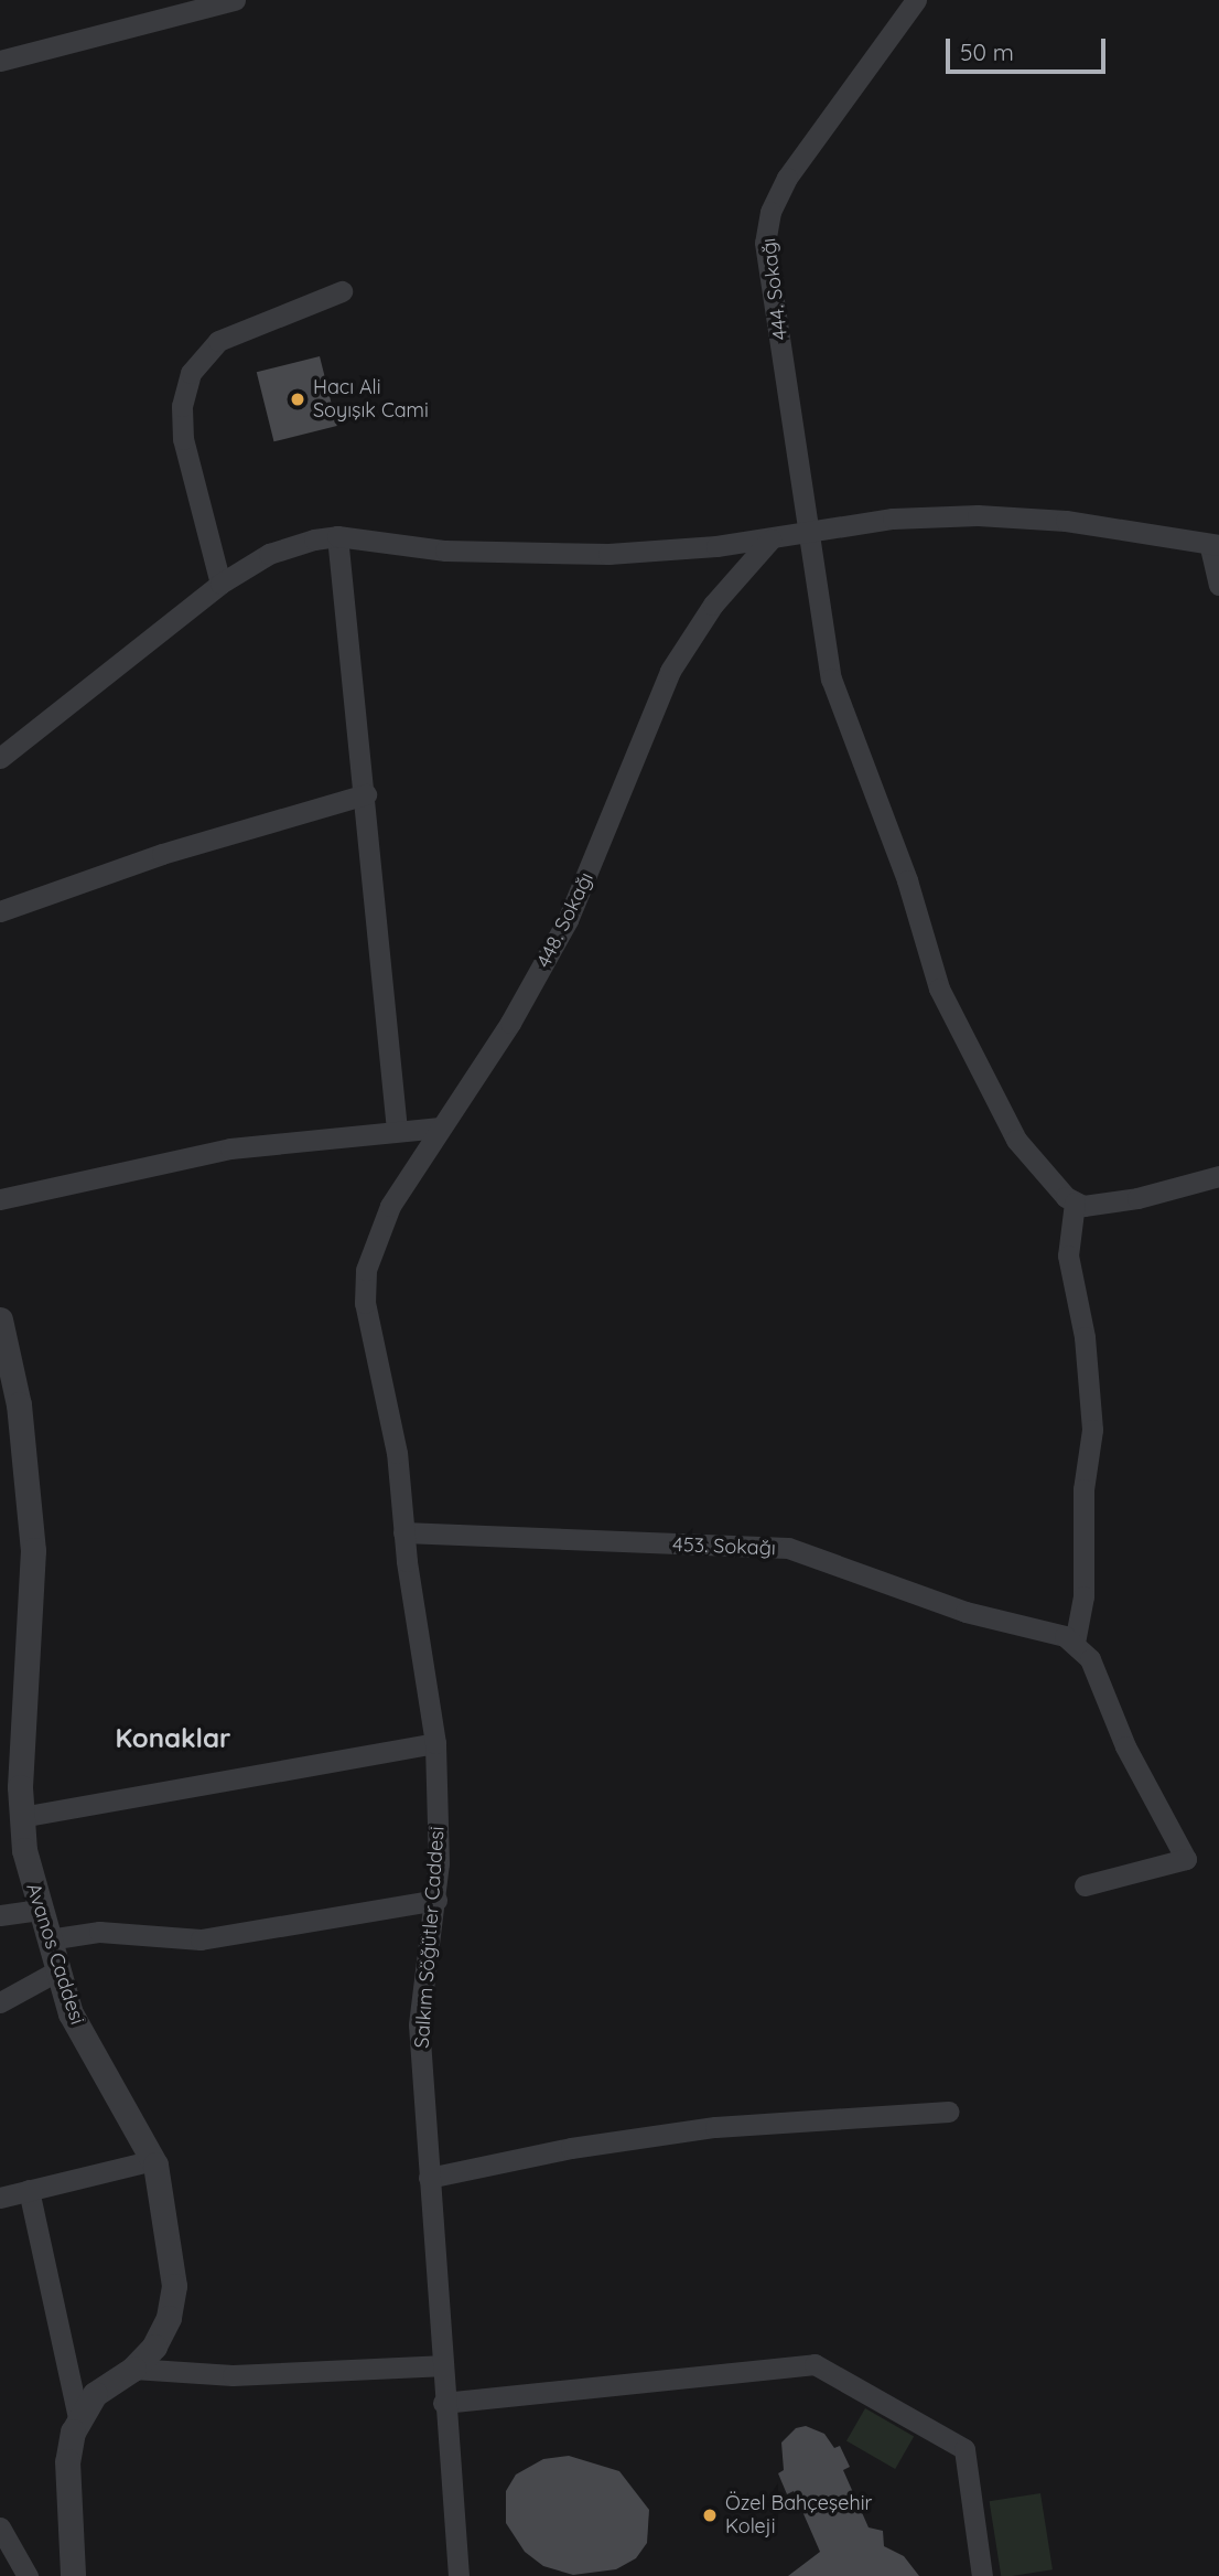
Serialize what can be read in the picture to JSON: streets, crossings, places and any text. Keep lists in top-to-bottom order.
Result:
{
  "streets": {
    "street": [
      "444. Sokağı",
      "448. Sokağı",
      "453. Sokağı",
      "Salkım Söğütler Caddesi",
      "Avanos Caddesi"
    ]
  },
  "crossings": [
    ["448. Sokağı", "Salkım Söğütler Caddesi"],
    ["453. Sokağı", "Salkım Söğütler Caddesi"]
  ],
  "districts": ["Konaklar"],
  "places": ["Hacı Ali Soyışık Cami", "Özel Bahçeşehir Koleji"],
  "scale_bar": "50 m"
}
